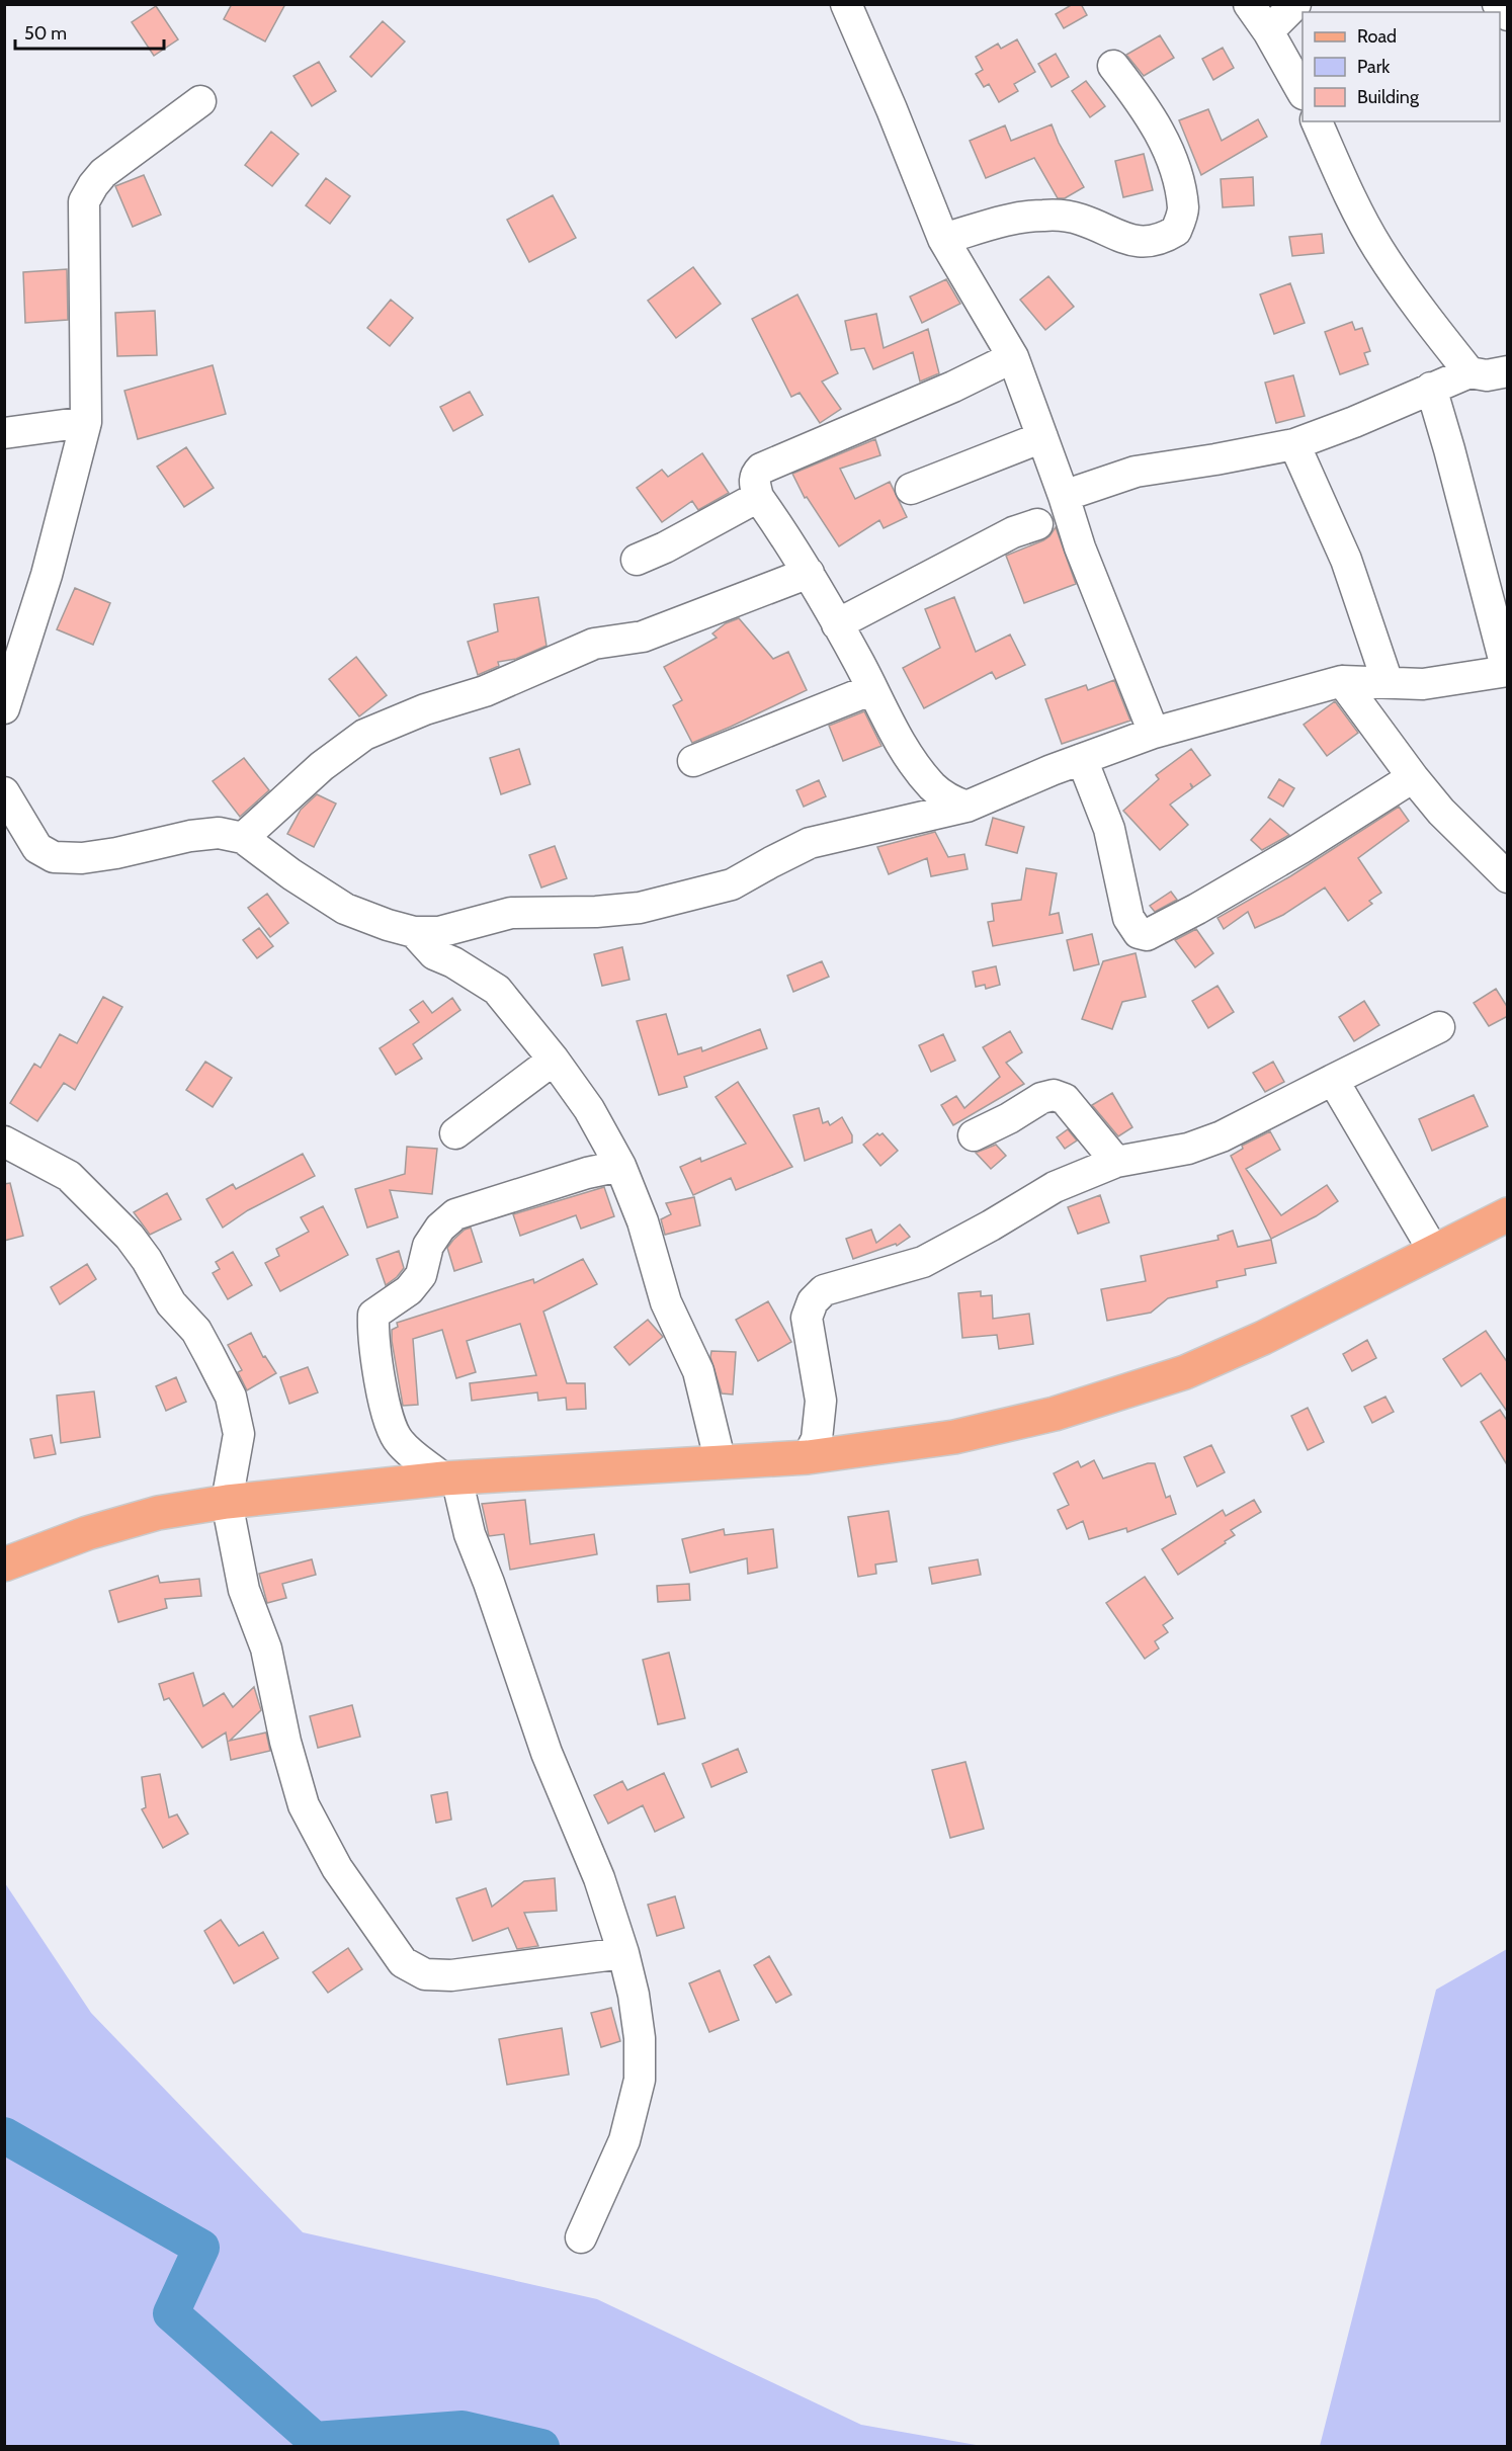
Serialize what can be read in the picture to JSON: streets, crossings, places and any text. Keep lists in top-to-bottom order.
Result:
{
  "legend": ["Road", "Park", "Building"],
  "scale_bar": "50 m"
}
